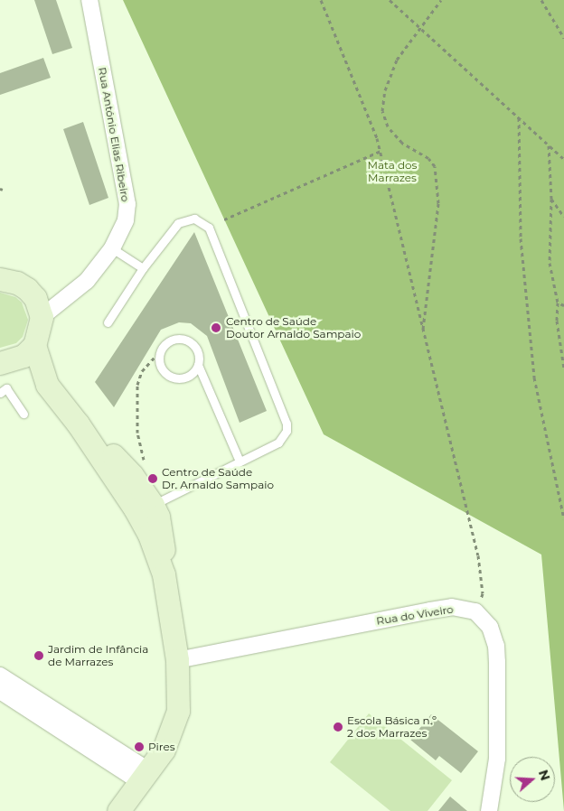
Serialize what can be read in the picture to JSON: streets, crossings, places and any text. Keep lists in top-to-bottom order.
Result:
{
  "streets": {
    "street": ["Rua António Elias Ribeiro", "Rua do Viveiro"]
  },
  "parks": ["Mata dos Marrazes"],
  "places": [
    "Centro de Saúde Doutor Arnaldo Sampaio",
    "Centro de Saúde Dr. Arnaldo Sampaio",
    "Jardim de Infância de Marrazes",
    "Escola Básica n.º 2 dos Marrazes",
    "Pires"
  ],
  "north": "right"
}
